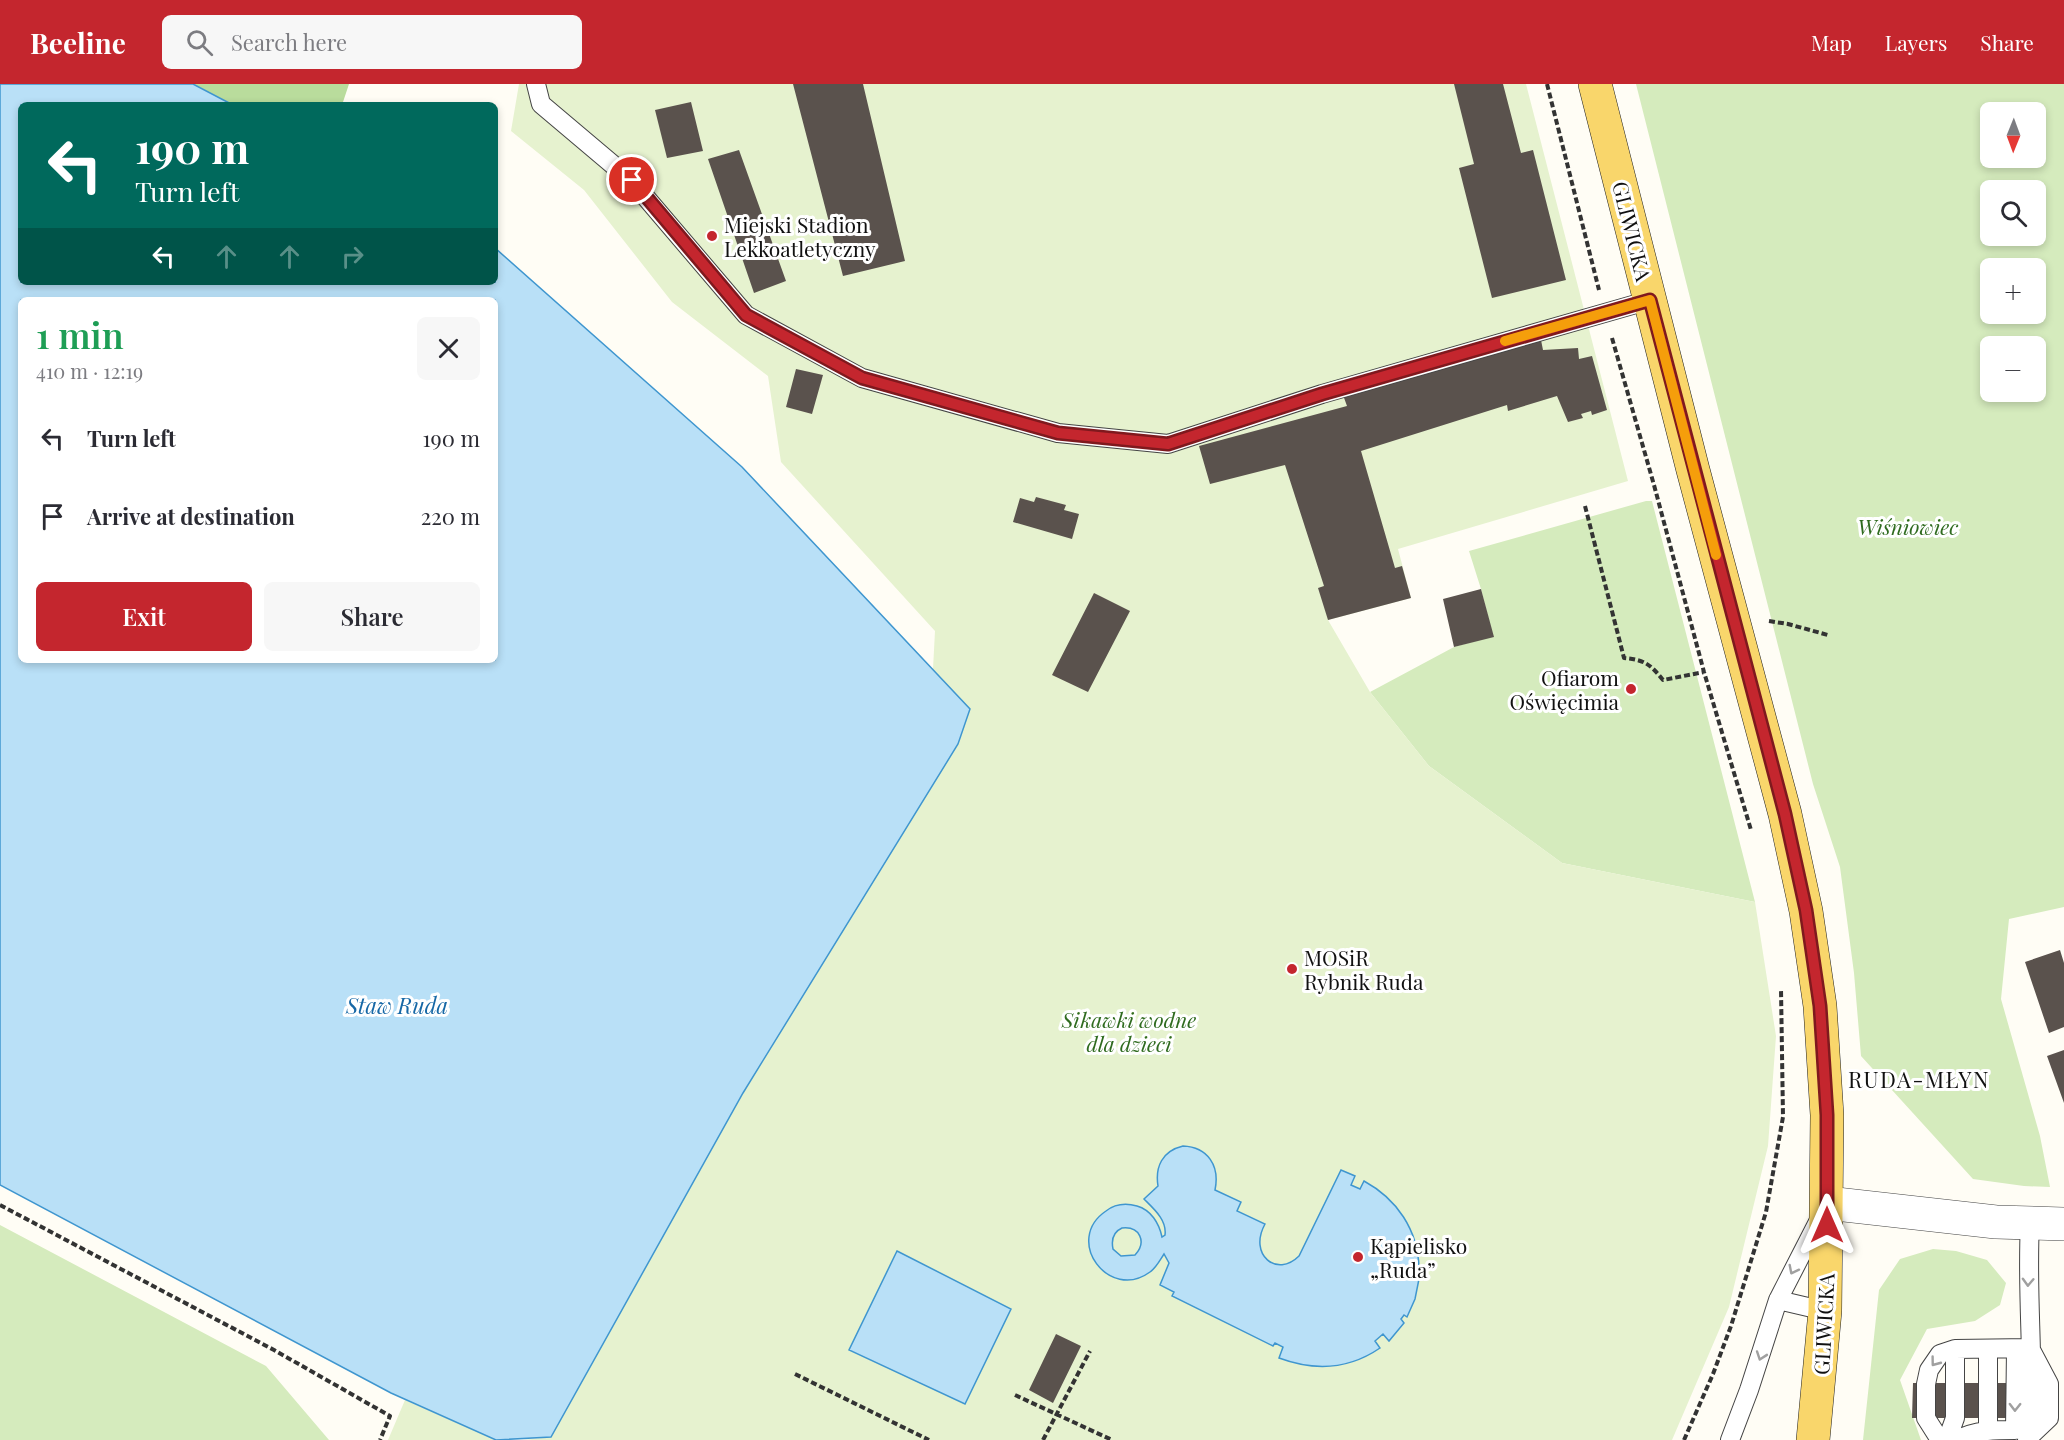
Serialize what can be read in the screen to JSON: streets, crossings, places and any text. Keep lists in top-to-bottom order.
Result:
{
  "streets": {
    "main road": ["GLIWICKA"]
  },
  "districts": ["RUDA-MŁYN"],
  "water": ["Staw Ruda"],
  "parks": ["Wiśniowiec", "Sikawki wodne dla dzieci"],
  "places": [
    "Miejski Stadion Lekkoatletyczny",
    "Ofiarom Oświęcimia",
    "MOSiR Rybnik Ruda",
    "Kąpielisko „Ruda”"
  ],
  "north": "bottom",
  "page": {
    "header": "Beeline",
    "search": "Search here",
    "nav": ["Map", "Layers", "Share"],
    "map_buttons": ["+", "−"],
    "turn": ["190 m", "Turn left"],
    "heading": ["1 min", "410 m · 12:19"],
    "list": [
      {
        "name": "Turn left",
        "value": "190 m"
      },
      {
        "name": "Arrive at destination",
        "value": "220 m"
      }
    ],
    "buttons": ["Exit", "Share"]
  }
}
